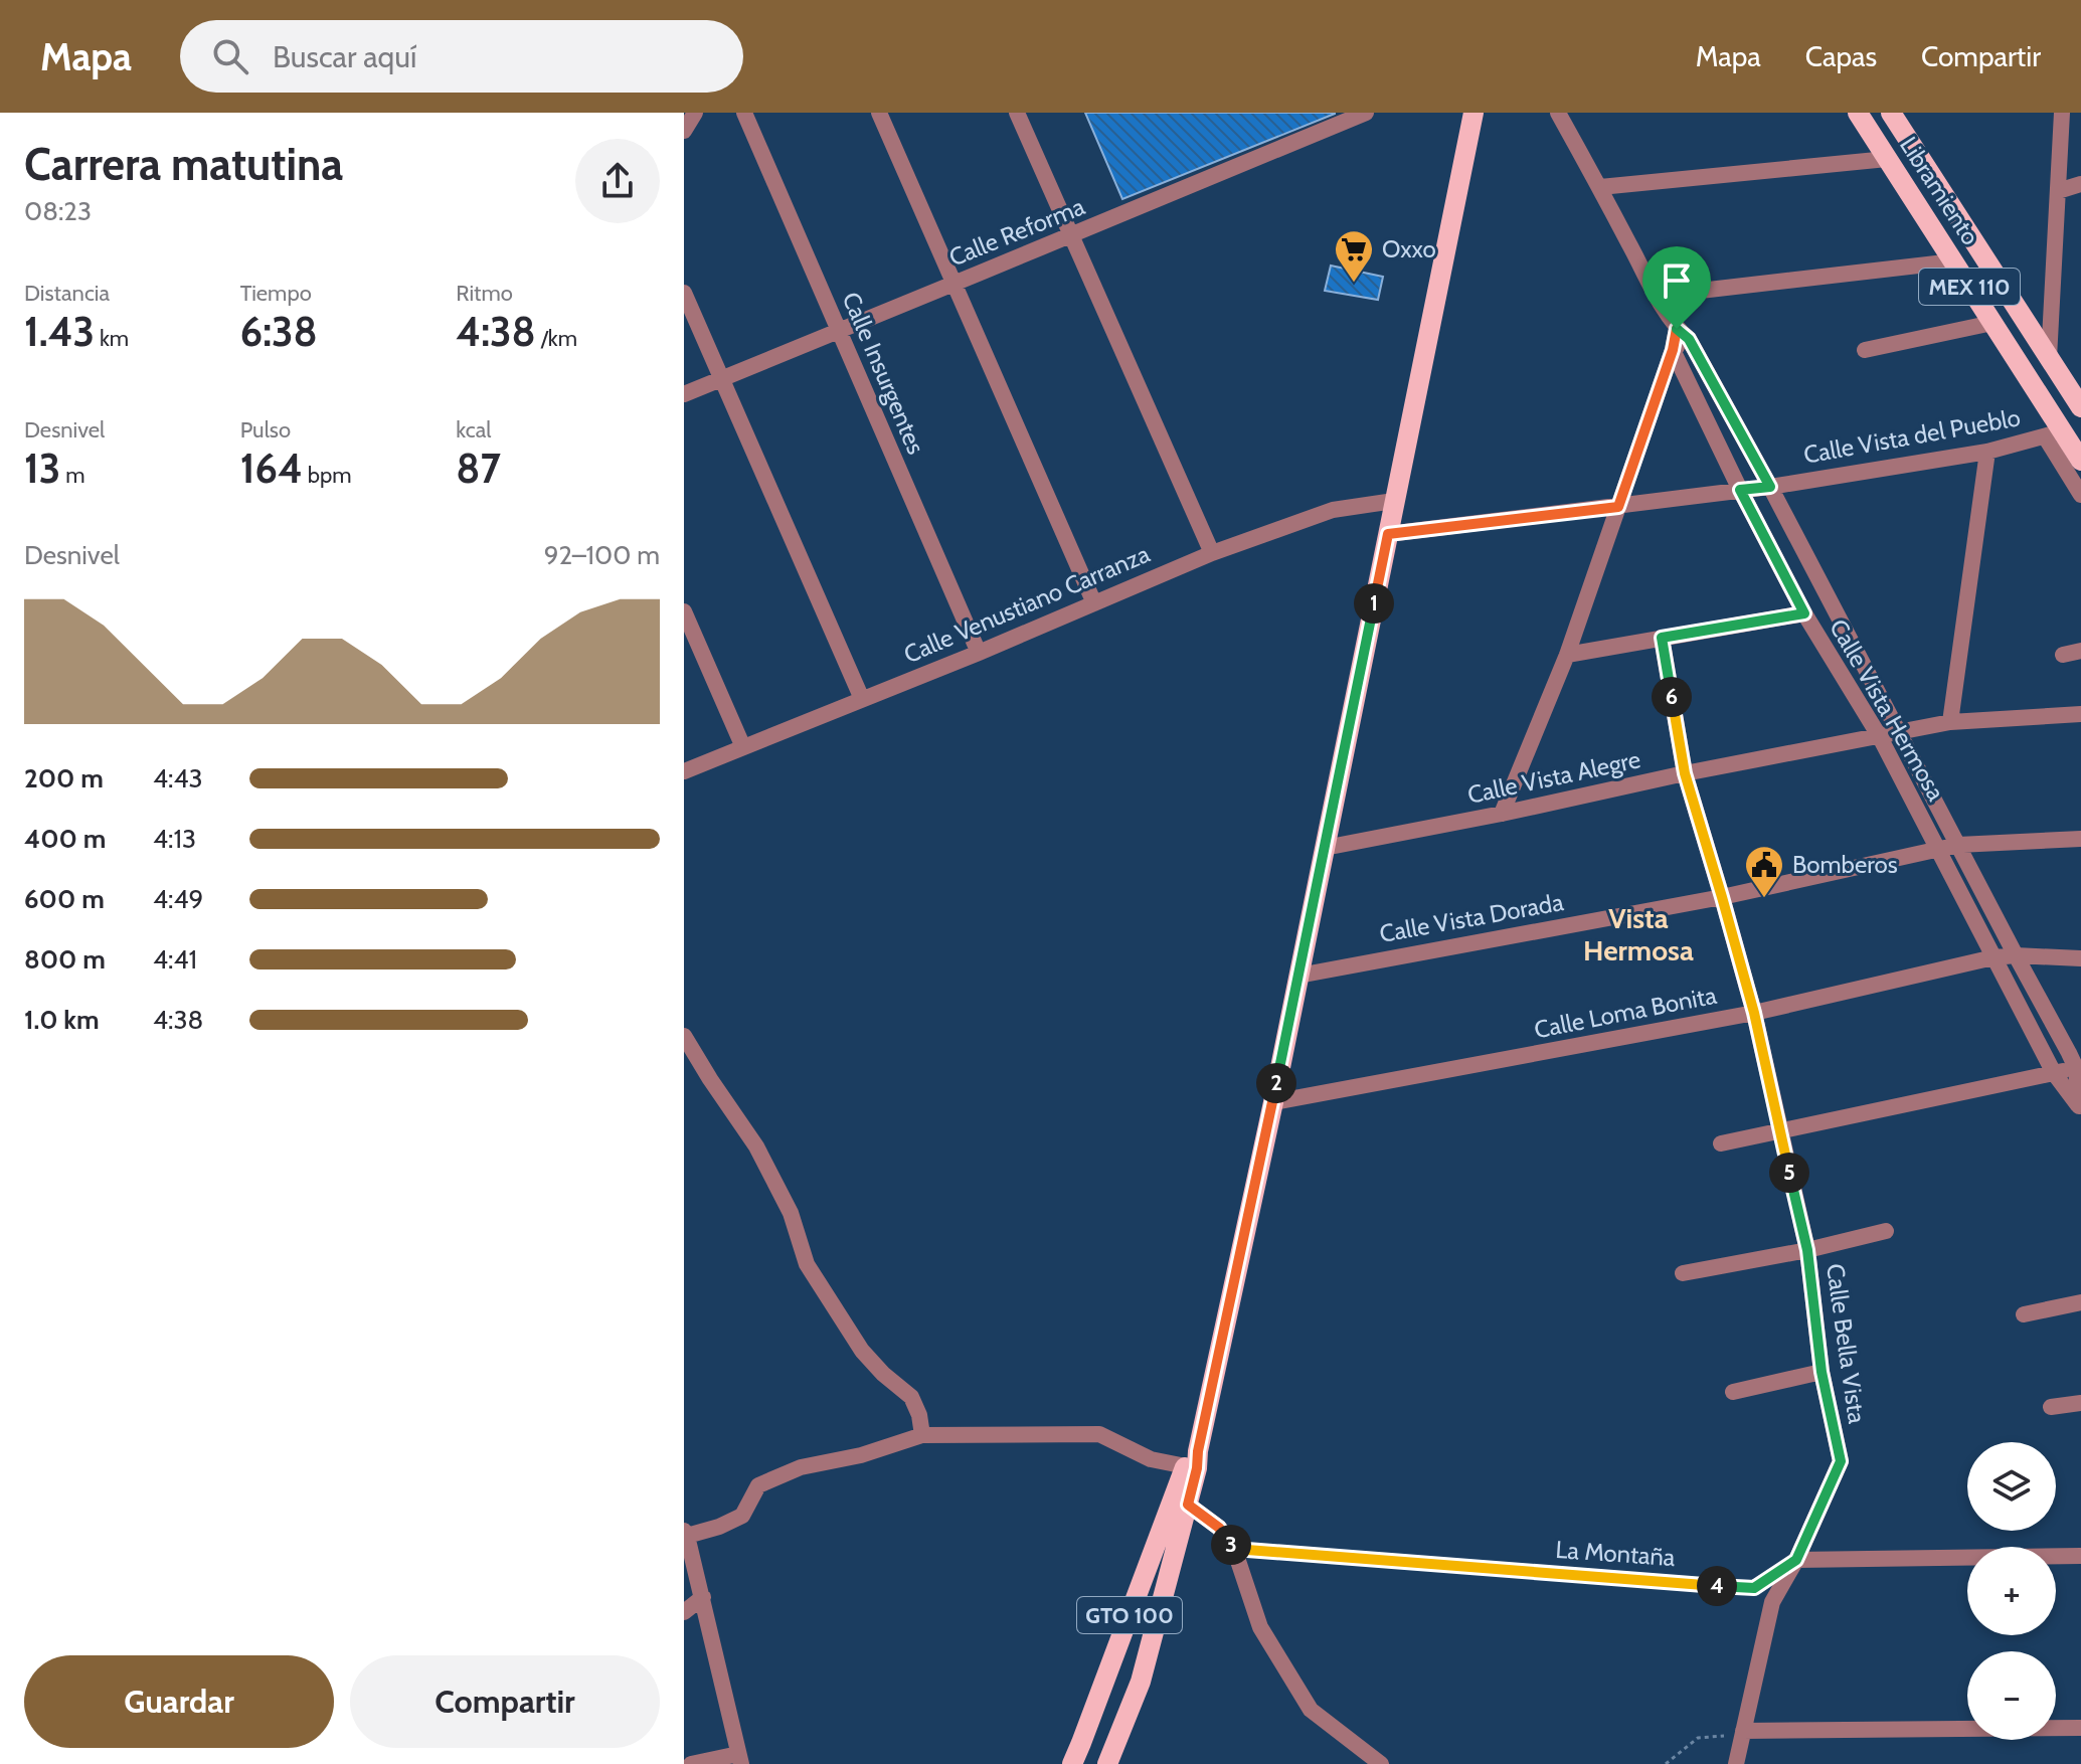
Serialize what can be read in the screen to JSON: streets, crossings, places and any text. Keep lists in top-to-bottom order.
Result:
{
  "streets": {
    "main road": ["Libramiento", "MEX 110", "GTO 100"],
    "street": [
      "Calle Reforma",
      "Calle Insurgentes",
      "Calle Vista del Pueblo",
      "Calle Venustiano Carranza",
      "Calle Vista Hermosa",
      "Calle Vista Alegre",
      "Calle Vista Dorada",
      "Calle Loma Bonita",
      "Calle Bella Vista"
    ],
    "path": ["La Montaña"]
  },
  "crossings": [
    ["Libramiento", "Calle Vista del Pueblo"],
    ["Calle Reforma", "Calle Insurgentes"],
    ["Calle Insurgentes", "Calle Venustiano Carranza"],
    ["Calle Vista del Pueblo", "Calle Vista Hermosa"],
    ["Calle Vista del Pueblo", "GTO 100"],
    ["Calle Venustiano Carranza", "GTO 100"],
    ["Calle Vista Hermosa", "Calle Vista Alegre"],
    ["Calle Vista Hermosa", "Calle Vista Dorada"],
    ["Calle Vista Hermosa", "Calle Loma Bonita"],
    ["Calle Vista Alegre", "Calle Bella Vista"],
    ["Calle Vista Alegre", "GTO 100"],
    ["Calle Vista Dorada", "Calle Bella Vista"],
    ["Calle Vista Dorada", "GTO 100"],
    ["Calle Loma Bonita", "Calle Bella Vista"],
    ["Calle Loma Bonita", "GTO 100"],
    ["Calle Bella Vista", "La Montaña"]
  ],
  "districts": ["Vista Hermosa"],
  "places": {
    "supermarket": ["Oxxo"],
    "public building": ["Bomberos"]
  },
  "page": {
    "header": "Mapa",
    "search": "Buscar aquí",
    "nav": ["Mapa", "Capas", "Compartir"],
    "heading": ["Carrera matutina", "08:23"],
    "stats": [
      ["Distancia", "1.43 km"],
      ["Tiempo", "6:38"],
      ["Ritmo", "4:38 /km"],
      ["Desnivel", "13 m"],
      ["Pulso", "164 bpm"],
      ["kcal", "87"]
    ],
    "chart": ["Desnivel", "92–100 m"],
    "pins": [
      "1",
      "6",
      "2",
      "5",
      "3",
      "4"
    ],
    "list": [
      {
        "name": "200 m",
        "note": "4:43"
      },
      {
        "name": "400 m",
        "note": "4:13"
      },
      {
        "name": "600 m",
        "note": "4:49"
      },
      {
        "name": "800 m",
        "note": "4:41"
      },
      {
        "name": "1.0 km",
        "note": "4:38"
      }
    ],
    "map_buttons": ["+", "−"],
    "buttons": ["Guardar", "Compartir"]
  }
}
